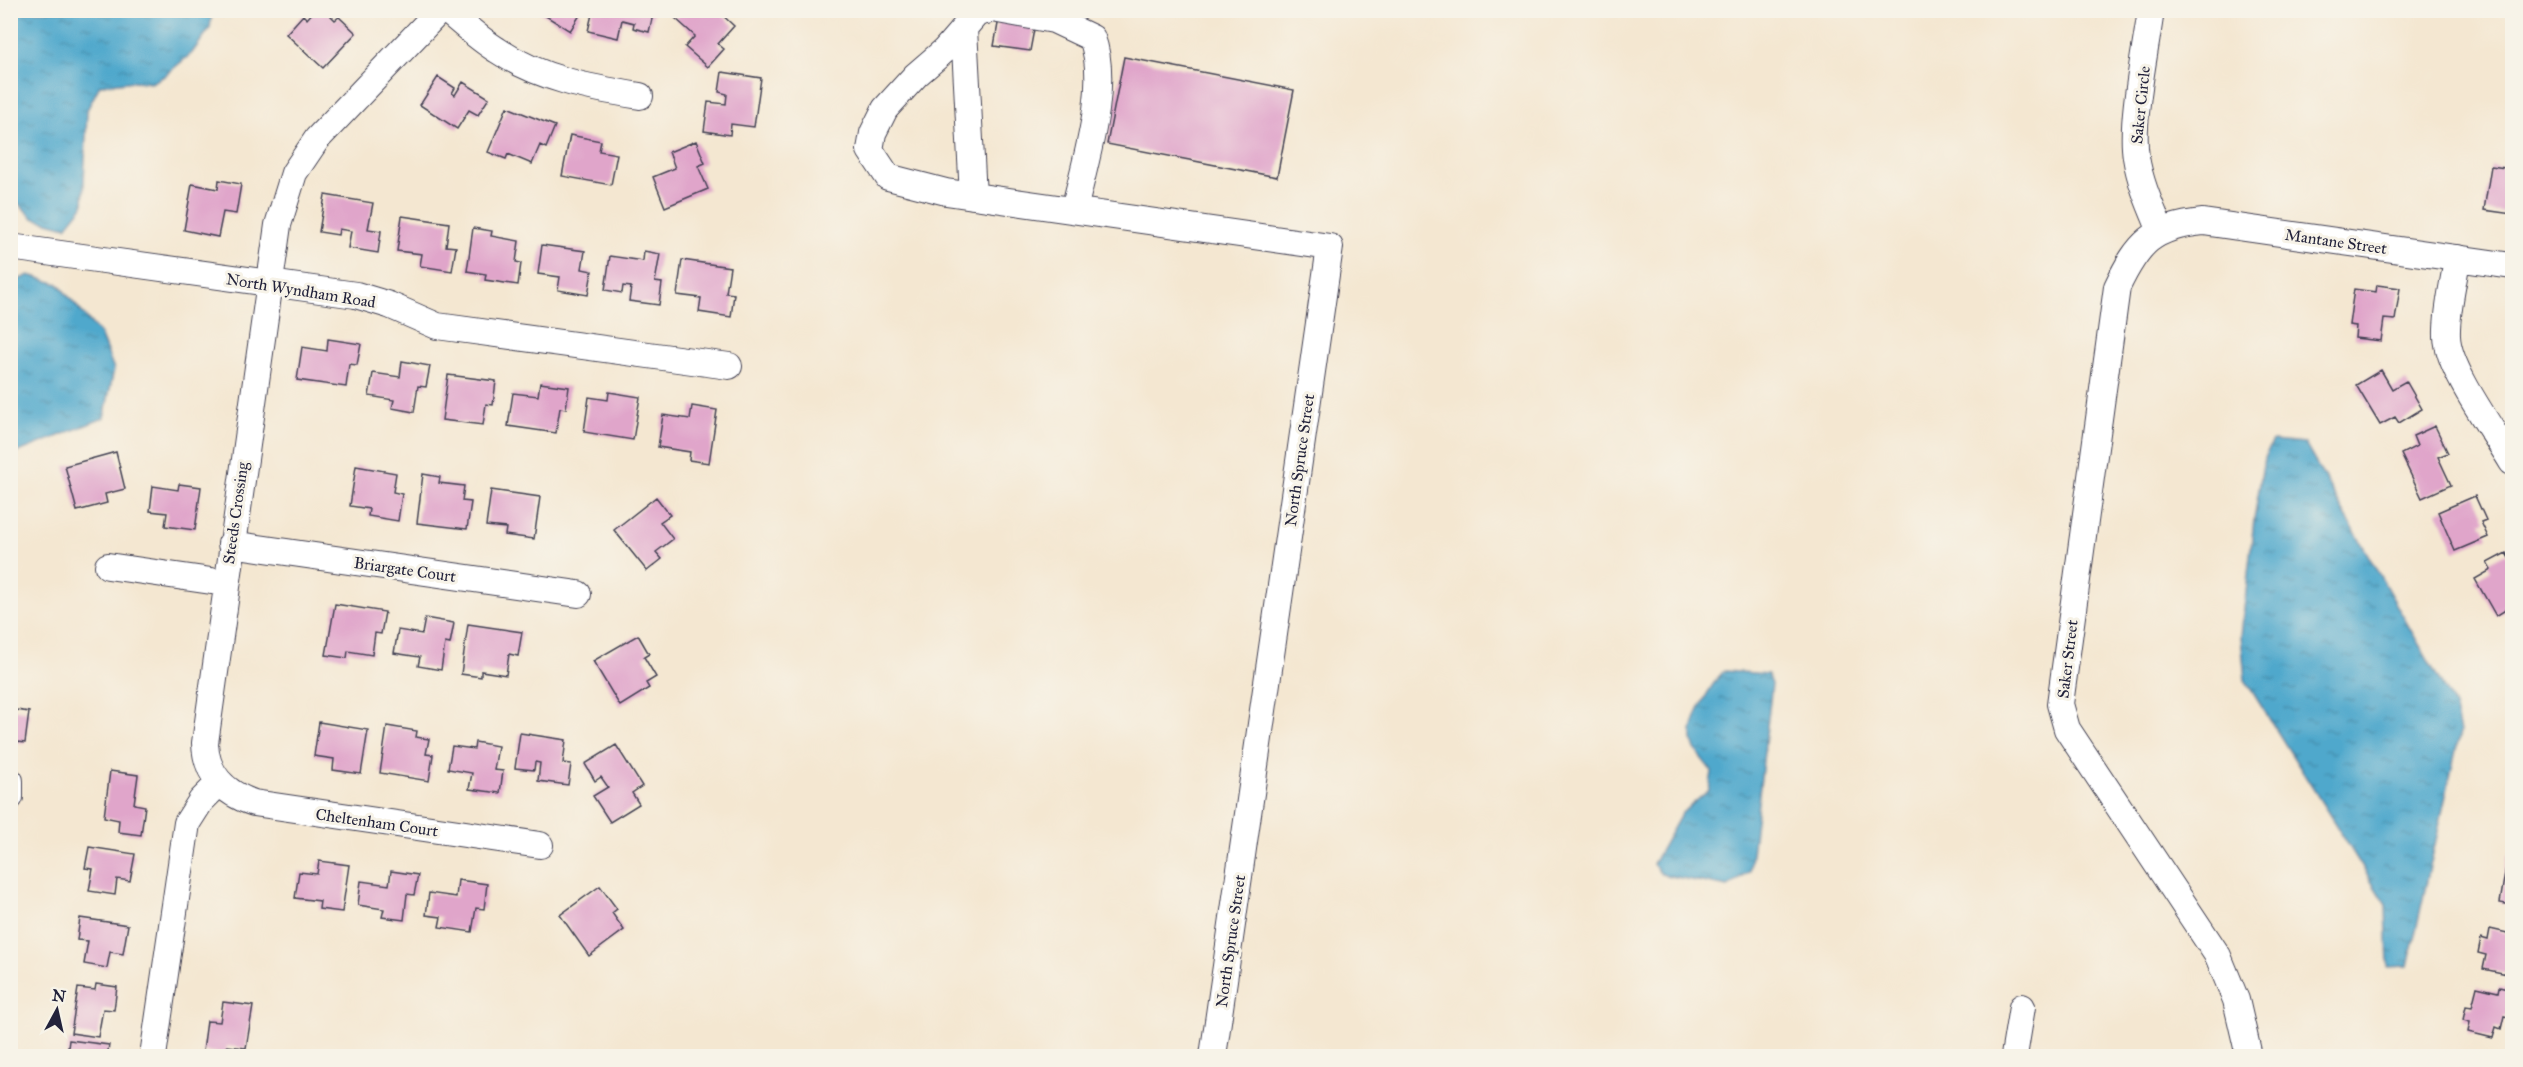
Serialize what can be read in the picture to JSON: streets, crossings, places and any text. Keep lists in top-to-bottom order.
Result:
{
  "streets": {
    "street": [
      "Saker Circle",
      "Mantane Street",
      "North Wyndham Road",
      "North Spruce Street",
      "Steeds Crossing",
      "Briargate Court",
      "Saker Street",
      "Cheltenham Court"
    ]
  },
  "crossings": [
    ["Saker Circle", "Mantane Street"],
    ["Saker Circle", "Saker Street"],
    ["Mantane Street", "Saker Street"],
    ["North Wyndham Road", "Steeds Crossing"],
    ["Steeds Crossing", "Briargate Court"],
    ["Steeds Crossing", "Cheltenham Court"]
  ],
  "north": "top"
}
